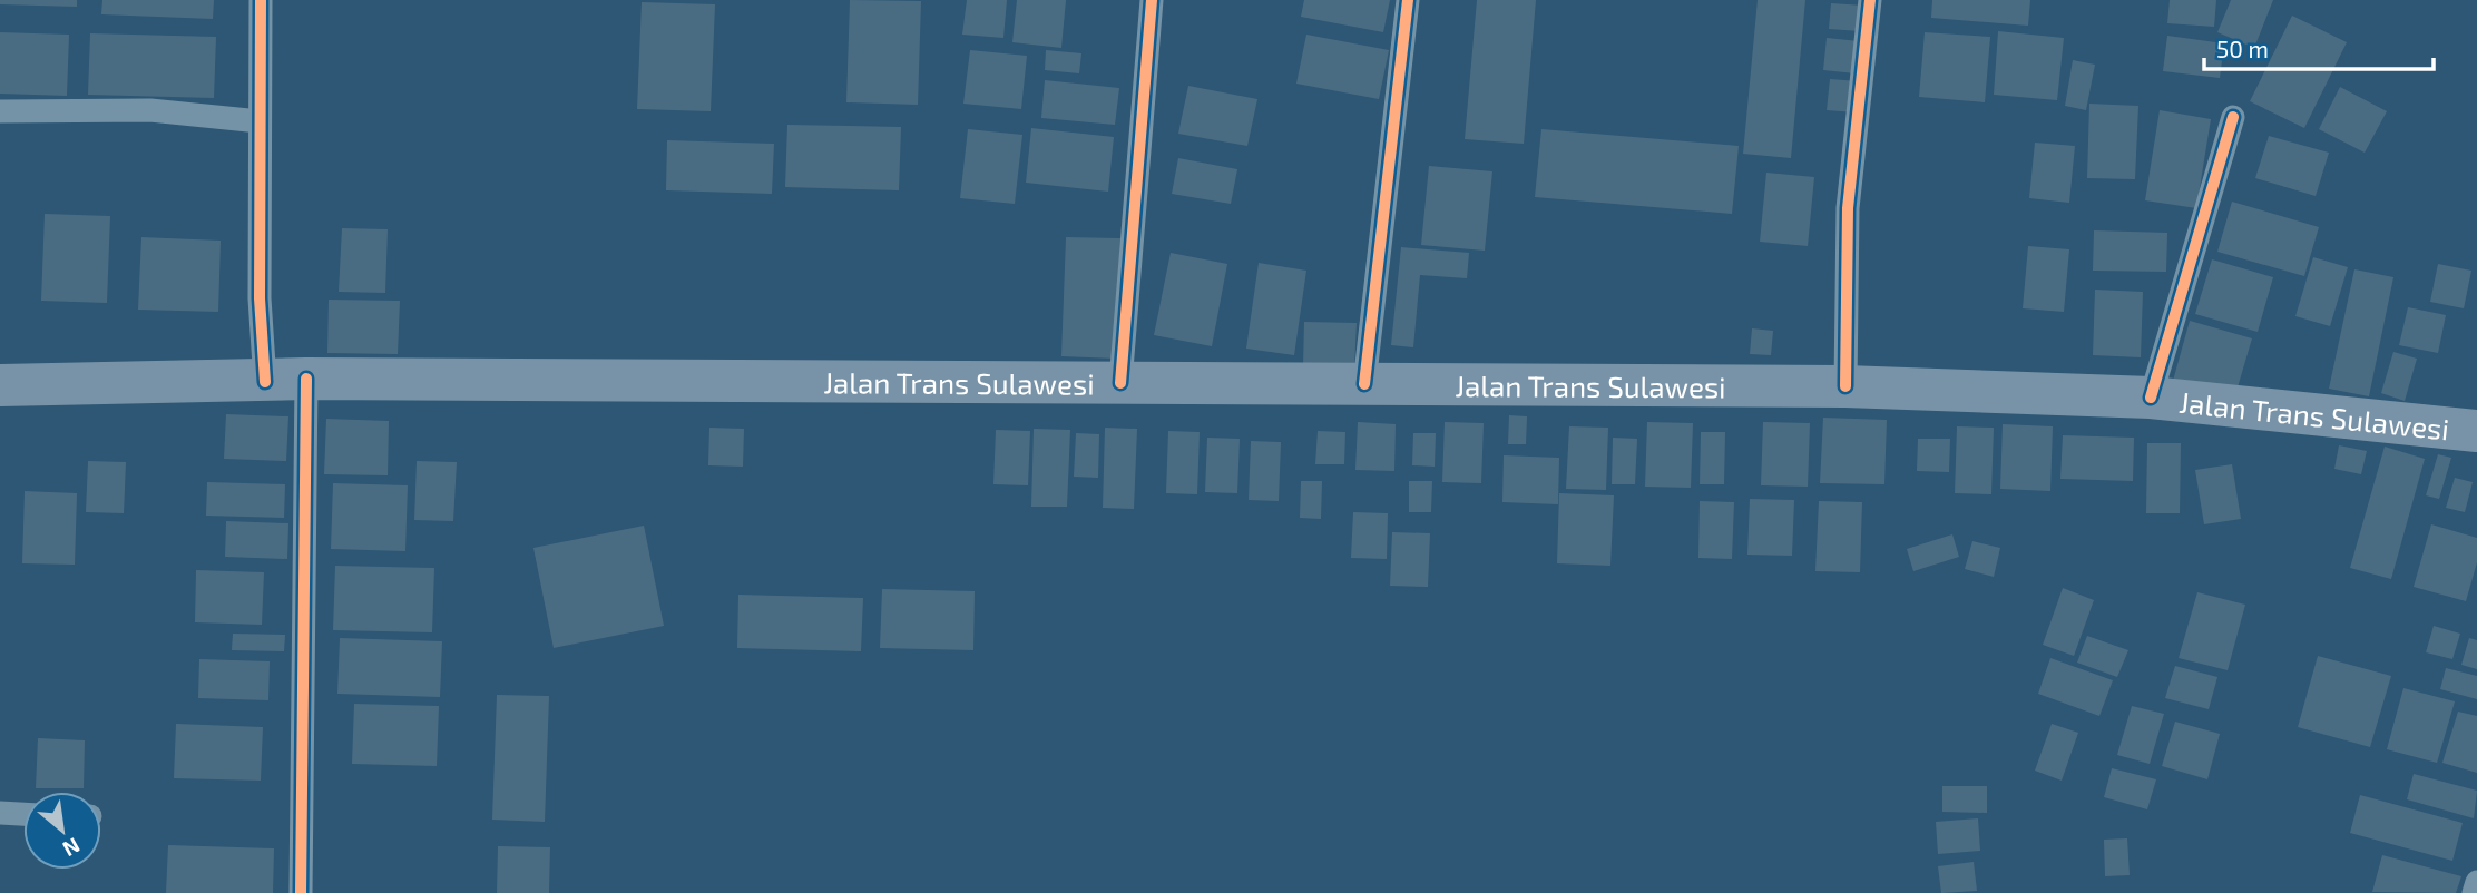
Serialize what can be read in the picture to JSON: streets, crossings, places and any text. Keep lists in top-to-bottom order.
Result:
{
  "streets": {
    "highway": ["Jalan Trans Sulawesi"]
  },
  "scale_bar": "50 m",
  "north": "bottom right"
}
